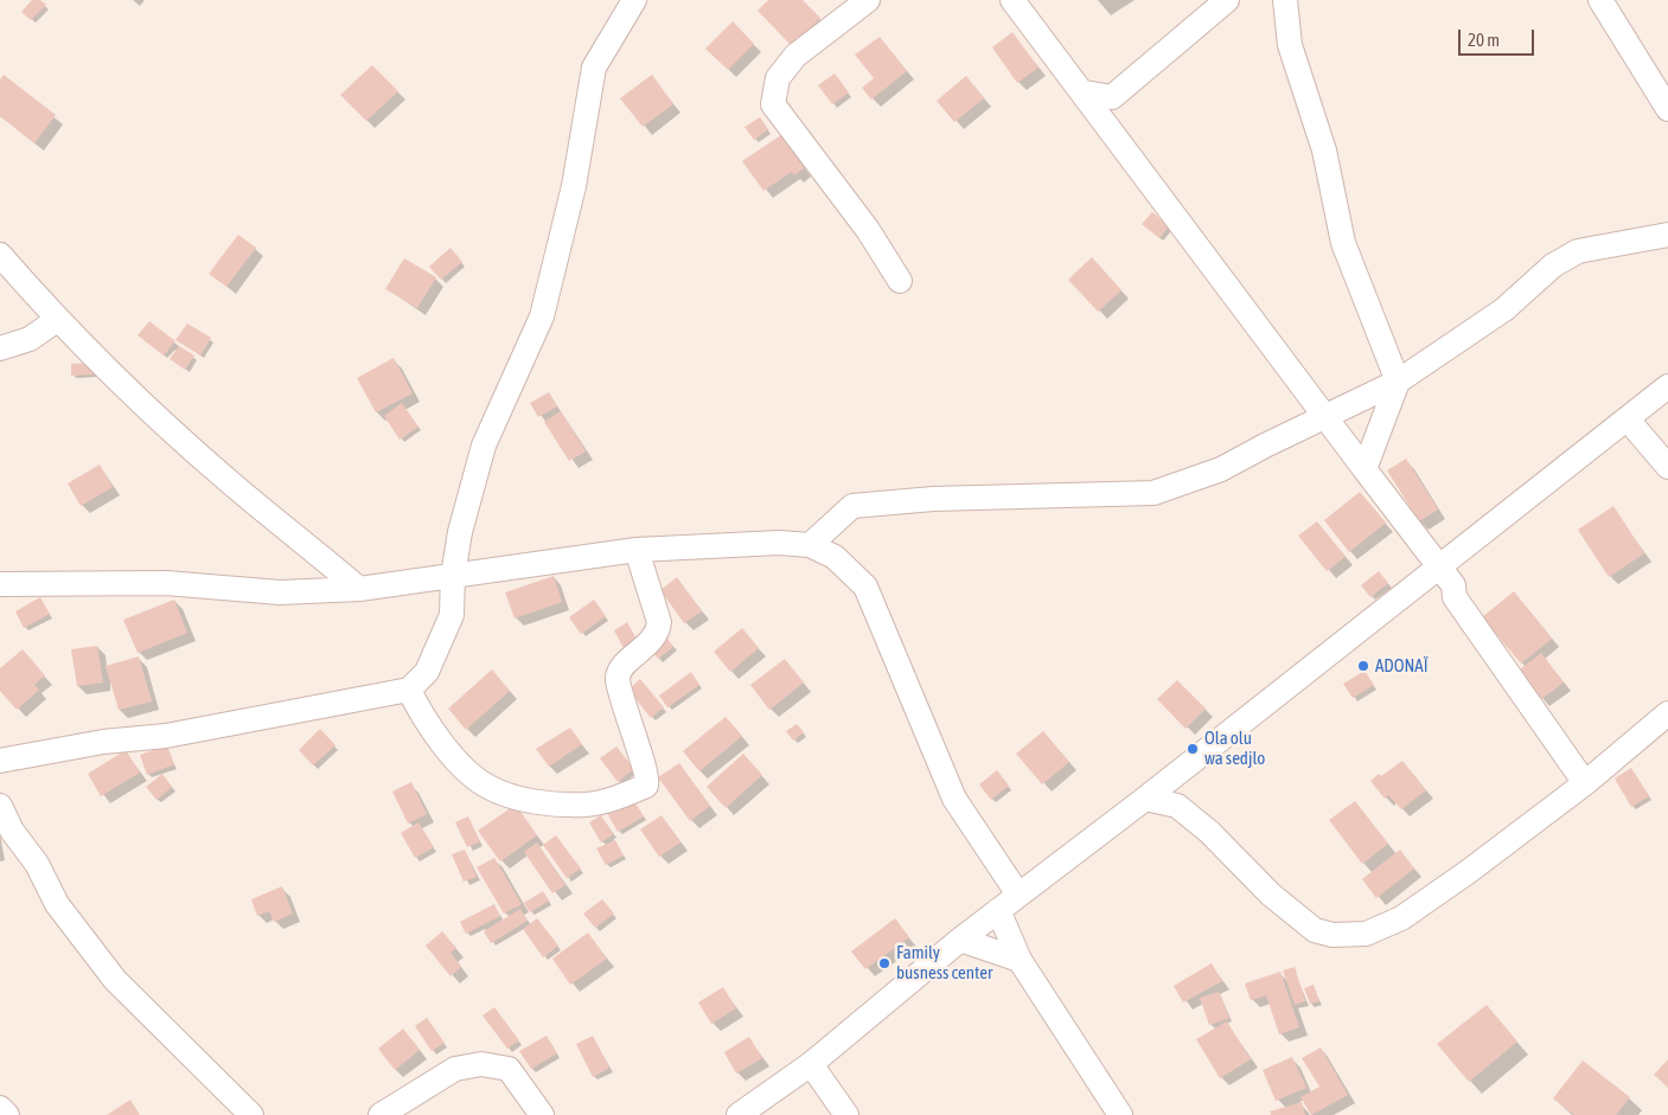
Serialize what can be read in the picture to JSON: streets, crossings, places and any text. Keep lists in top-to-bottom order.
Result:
{
  "places": ["ADONAÏ", "Ola olu wa sedjlo", "Family busness center"],
  "scale_bar": "20 m"
}
